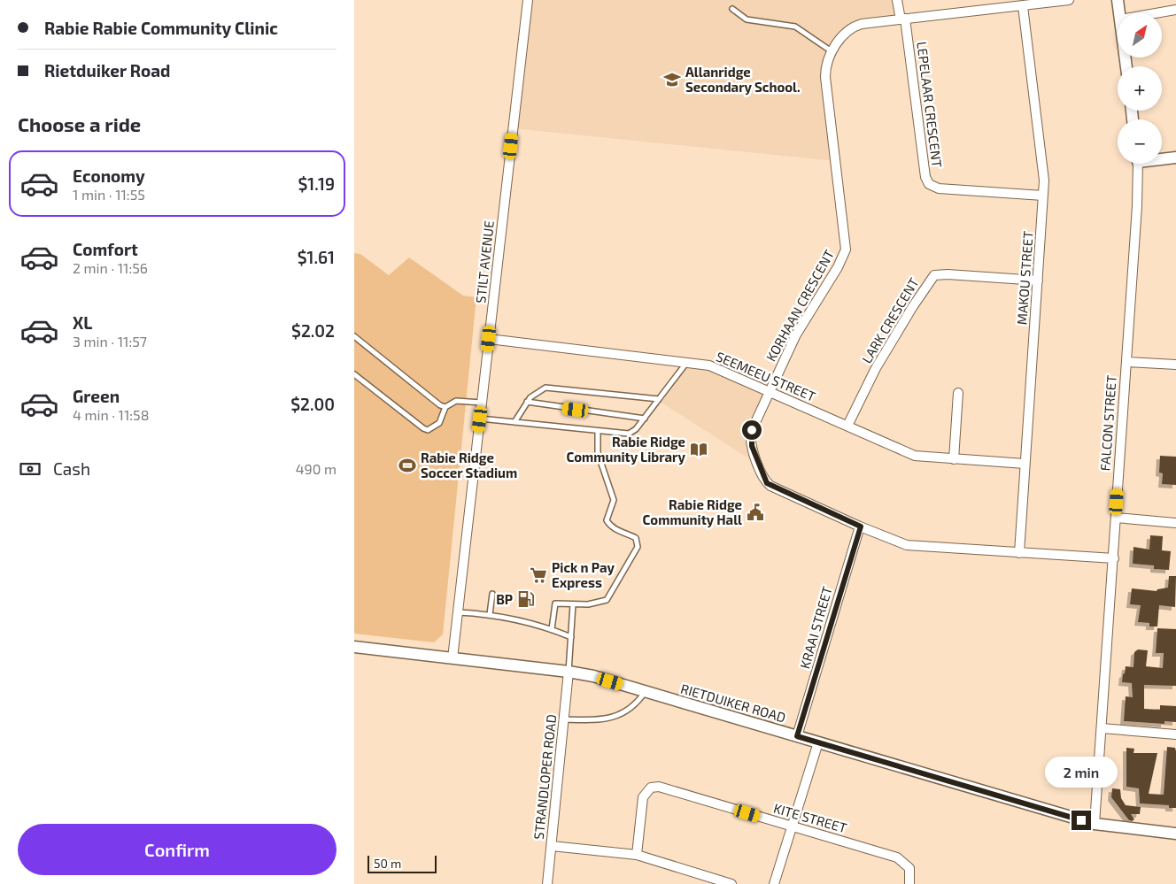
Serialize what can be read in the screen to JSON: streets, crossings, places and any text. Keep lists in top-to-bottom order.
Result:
{
  "streets": {
    "street": [
      "LEPELAAR CRESCENT",
      "STILT AVENUE",
      "MAKOU STREET",
      "KORHAAN CRESCENT",
      "LARK CRESCENT",
      "SEEMEEU STREET",
      "FALCON STREET",
      "KRAAI STREET",
      "RIETDUIKER ROAD",
      "STRANDLOPER ROAD",
      "KITE STREET"
    ]
  },
  "crossings": [
    ["LEPELAAR CRESCENT", "MAKOU STREET"],
    ["LEPELAAR CRESCENT", "KORHAAN CRESCENT"],
    ["STILT AVENUE", "SEEMEEU STREET"],
    ["STILT AVENUE", "RIETDUIKER ROAD"],
    ["MAKOU STREET", "KORHAAN CRESCENT"],
    ["MAKOU STREET", "LARK CRESCENT"],
    ["MAKOU STREET", "SEEMEEU STREET"],
    ["KORHAAN CRESCENT", "SEEMEEU STREET"],
    ["KORHAAN CRESCENT", "FALCON STREET"],
    ["KORHAAN CRESCENT", "KRAAI STREET"],
    ["LARK CRESCENT", "SEEMEEU STREET"],
    ["FALCON STREET", "RIETDUIKER ROAD"],
    ["KRAAI STREET", "RIETDUIKER ROAD"],
    ["RIETDUIKER ROAD", "STRANDLOPER ROAD"]
  ],
  "places": {
    "school or university": ["Allanridge Secondary School."],
    "library": ["Rabie Ridge Community Library"],
    "sports": ["Rabie Ridge Soccer Stadium"],
    "public building": ["Rabie Ridge Community Hall"],
    "supermarket": ["Pick n Pay Express"],
    "fuel station": ["BP"]
  },
  "scale_bar": "50 m",
  "north": "top right",
  "page": {
    "banner": ["Rabie Rabie Community Clinic", "Rietduiker Road"],
    "map_buttons": ["+", "−"],
    "heading": "Choose a ride",
    "list": [
      {
        "name": "Economy",
        "note": "1 min · 11:55",
        "value": "$1.19"
      },
      {
        "name": "Comfort",
        "note": "2 min · 11:56",
        "value": "$1.61"
      },
      {
        "name": "XL",
        "note": "3 min · 11:57",
        "value": "$2.02"
      },
      {
        "name": "Green",
        "note": "4 min · 11:58",
        "value": "$2.00"
      }
    ],
    "pay": ["Cash", "490 m"],
    "bubble": "2 min",
    "buttons": "Confirm",
    "scale": "50 m"
  }
}
